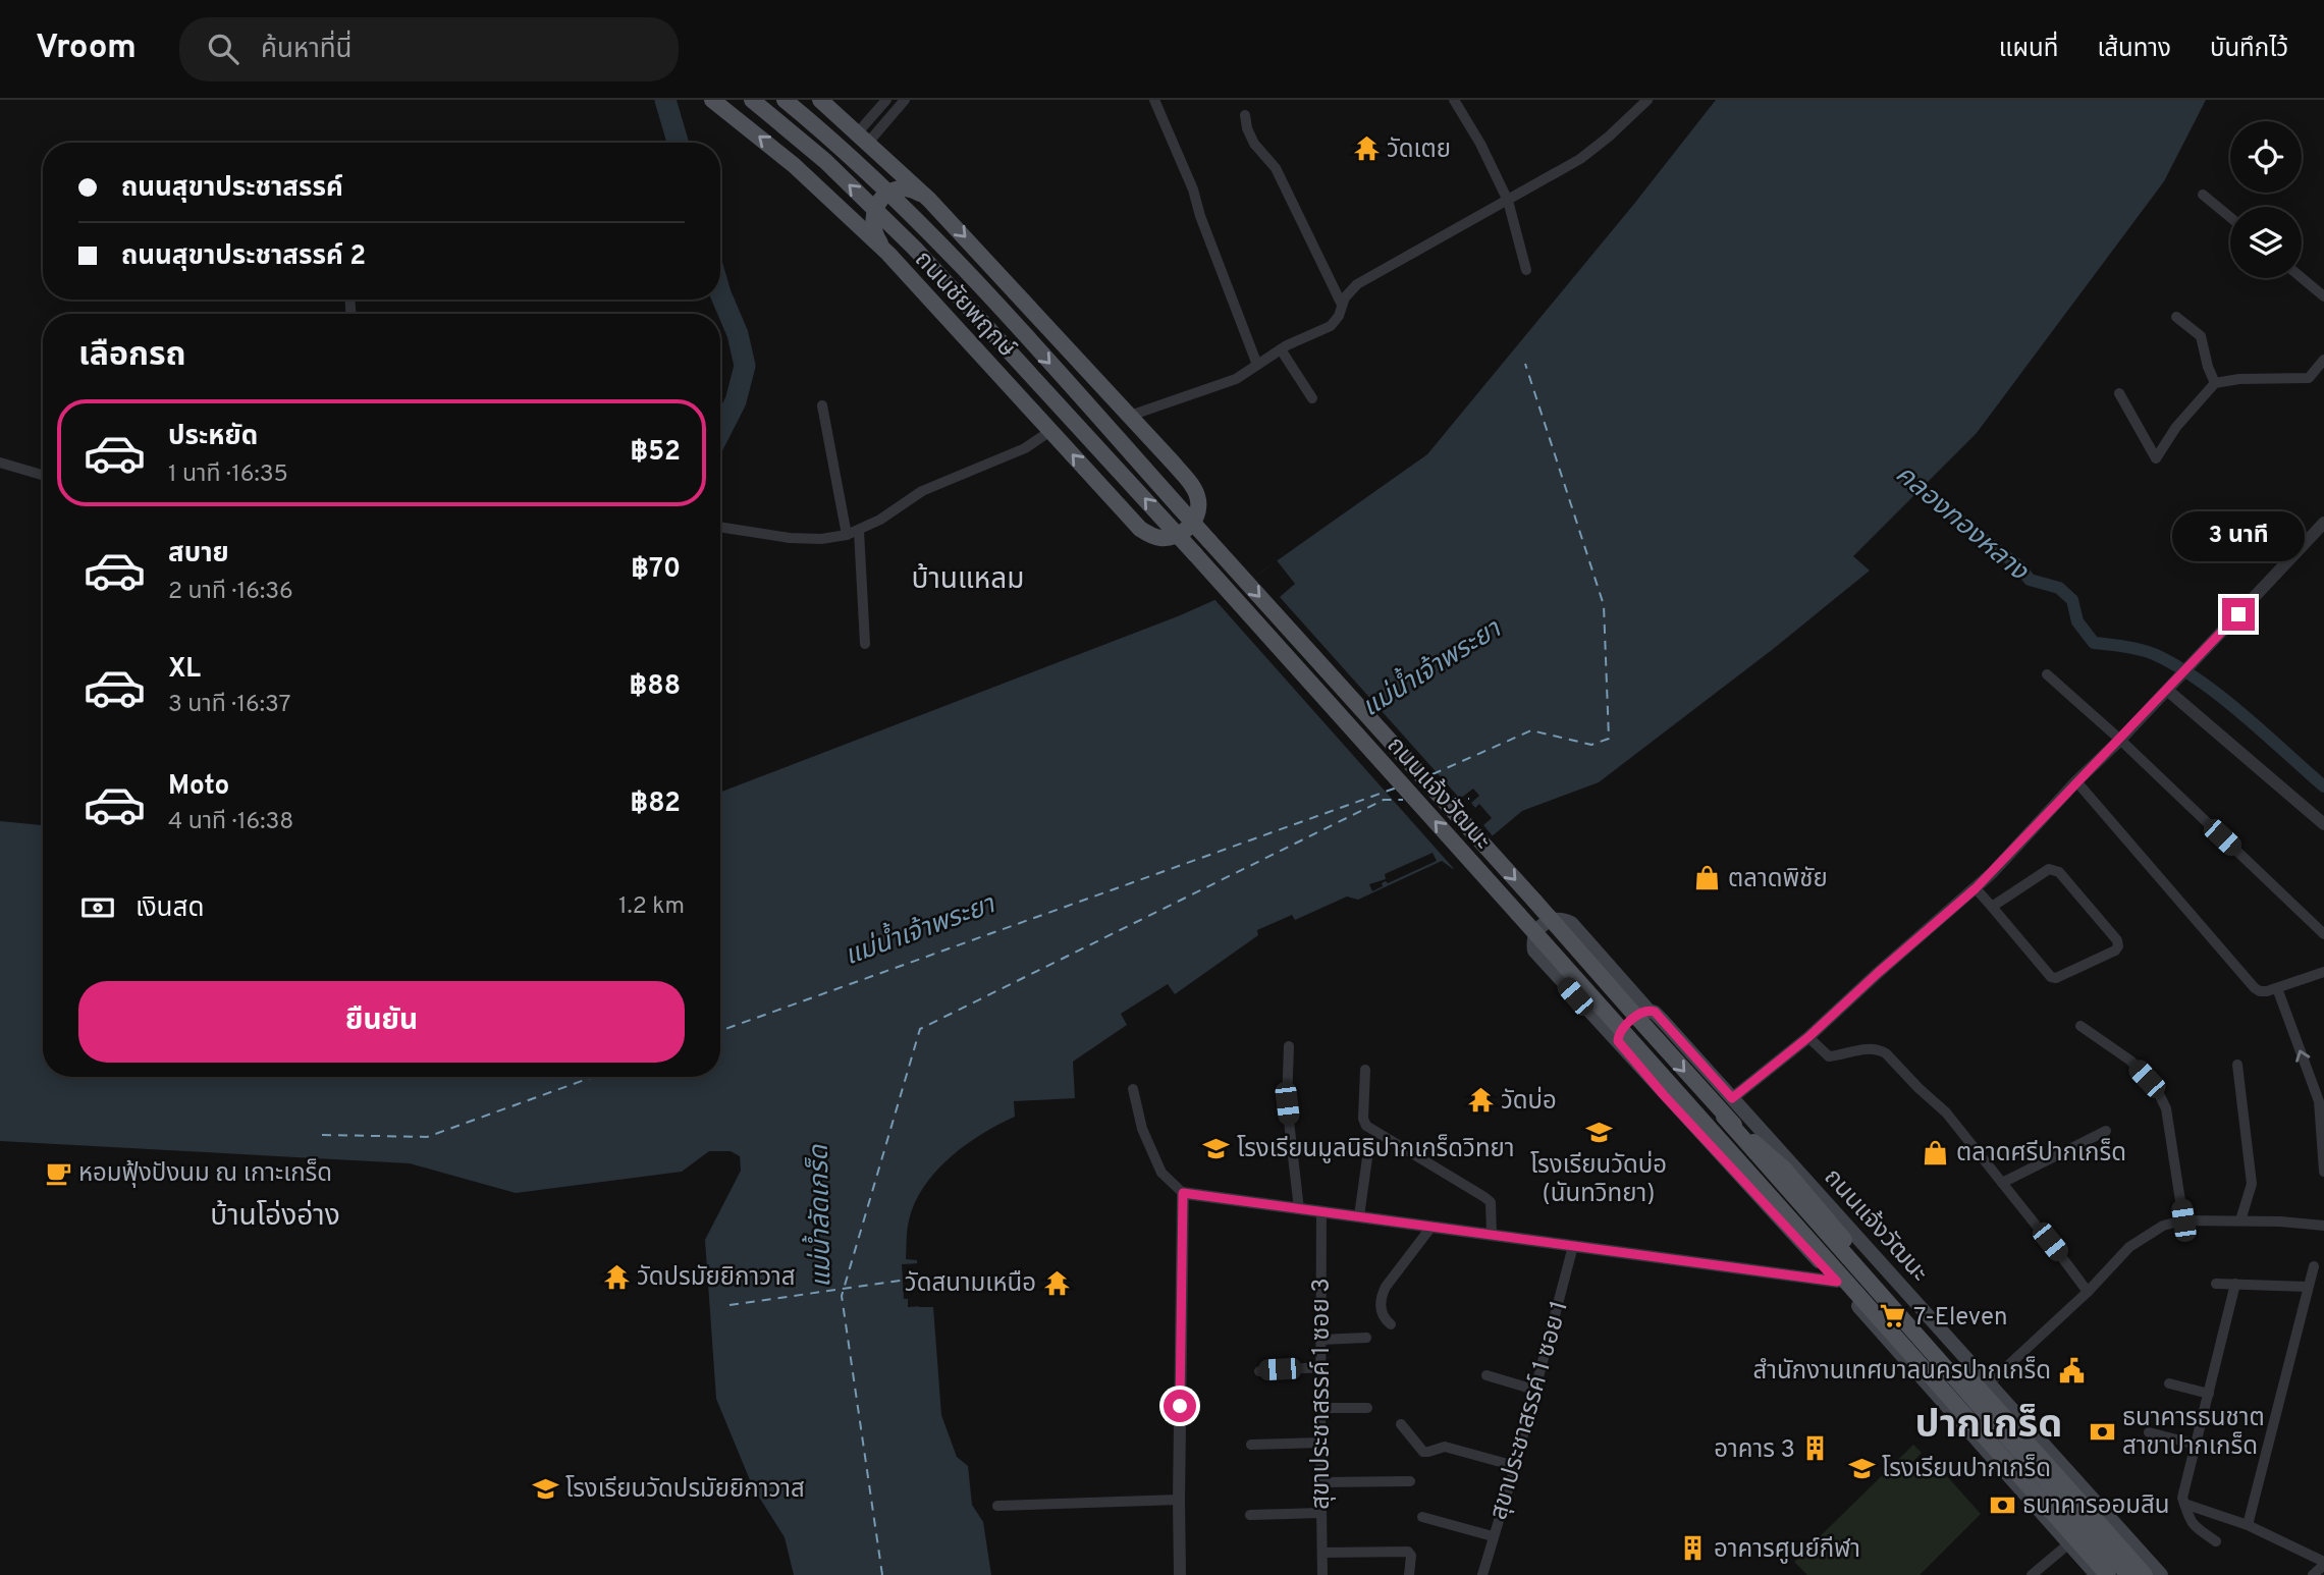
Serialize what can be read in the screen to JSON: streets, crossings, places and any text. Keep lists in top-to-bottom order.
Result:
{
  "streets": {
    "main road": ["ถนนชัยพฤกษ์", "ถนนแจ้งวัฒนะ"],
    "street": ["สุขาประชาสรรค์ 1 ซอย 3", "สุขาประชาสรรค์ 1 ซอย 1"]
  },
  "crossings": [
    ["ถนนชัยพฤกษ์", "ถนนแจ้งวัฒนะ"]
  ],
  "districts": ["บ้านแหลม", "บ้านโอ่งอ่าง", "ปากเกร็ด"],
  "water": ["คลองทองหลาง", "แม่น้ำเจ้าพระยา", "แม่น้ำลัดเกร็ด"],
  "places": {
    "temple": [
      "วัดเตย",
      "วัดบ่อ",
      "วัดปรมัยยิกาวาส",
      "วัดสนามเหนือ"
    ],
    "shop": ["ตลาดพิชัย", "ตลาดศรีปากเกร็ด"],
    "school or university": [
      "โรงเรียนวัดบ่อ (นันทวิทยา)",
      "โรงเรียนมูลนิธิปากเกร็ดวิทยา",
      "โรงเรียนปากเกร็ด",
      "โรงเรียนวัดปรมัยยิกาวาส"
    ],
    "cafe": ["หอมฟุ้งปังนม ณ เกาะเกร็ด"],
    "supermarket": ["7-Eleven"],
    "public building": ["สำนักงานเทศบาลนครปากเกร็ด"],
    "bank": ["ธนาคารธนชาต สาขาปากเกร็ด", "ธนาคารออมสิน"],
    "building": ["อาคาร 3", "อาคารศูนย์กีฬา"]
  },
  "page": {
    "header": "Vroom",
    "search": "ค้นหาที่นี่",
    "nav": ["แผนที่", "เส้นทาง", "บันทึกไว้"],
    "banner": ["ถนนสุขาประชาสรรค์", "ถนนสุขาประชาสรรค์ 2"],
    "heading": "เลือกรถ",
    "list": [
      {
        "name": "ประหยัด",
        "note": "1 นาที · 16:35",
        "value": "฿52"
      },
      {
        "name": "สบาย",
        "note": "2 นาที · 16:36",
        "value": "฿70"
      },
      {
        "name": "XL",
        "note": "3 นาที · 16:37",
        "value": "฿88"
      },
      {
        "name": "Moto",
        "note": "4 นาที · 16:38",
        "value": "฿82"
      }
    ],
    "bubble": "3 นาที",
    "pay": ["เงินสด", "1.2 km"],
    "buttons": "ยืนยัน"
  }
}
